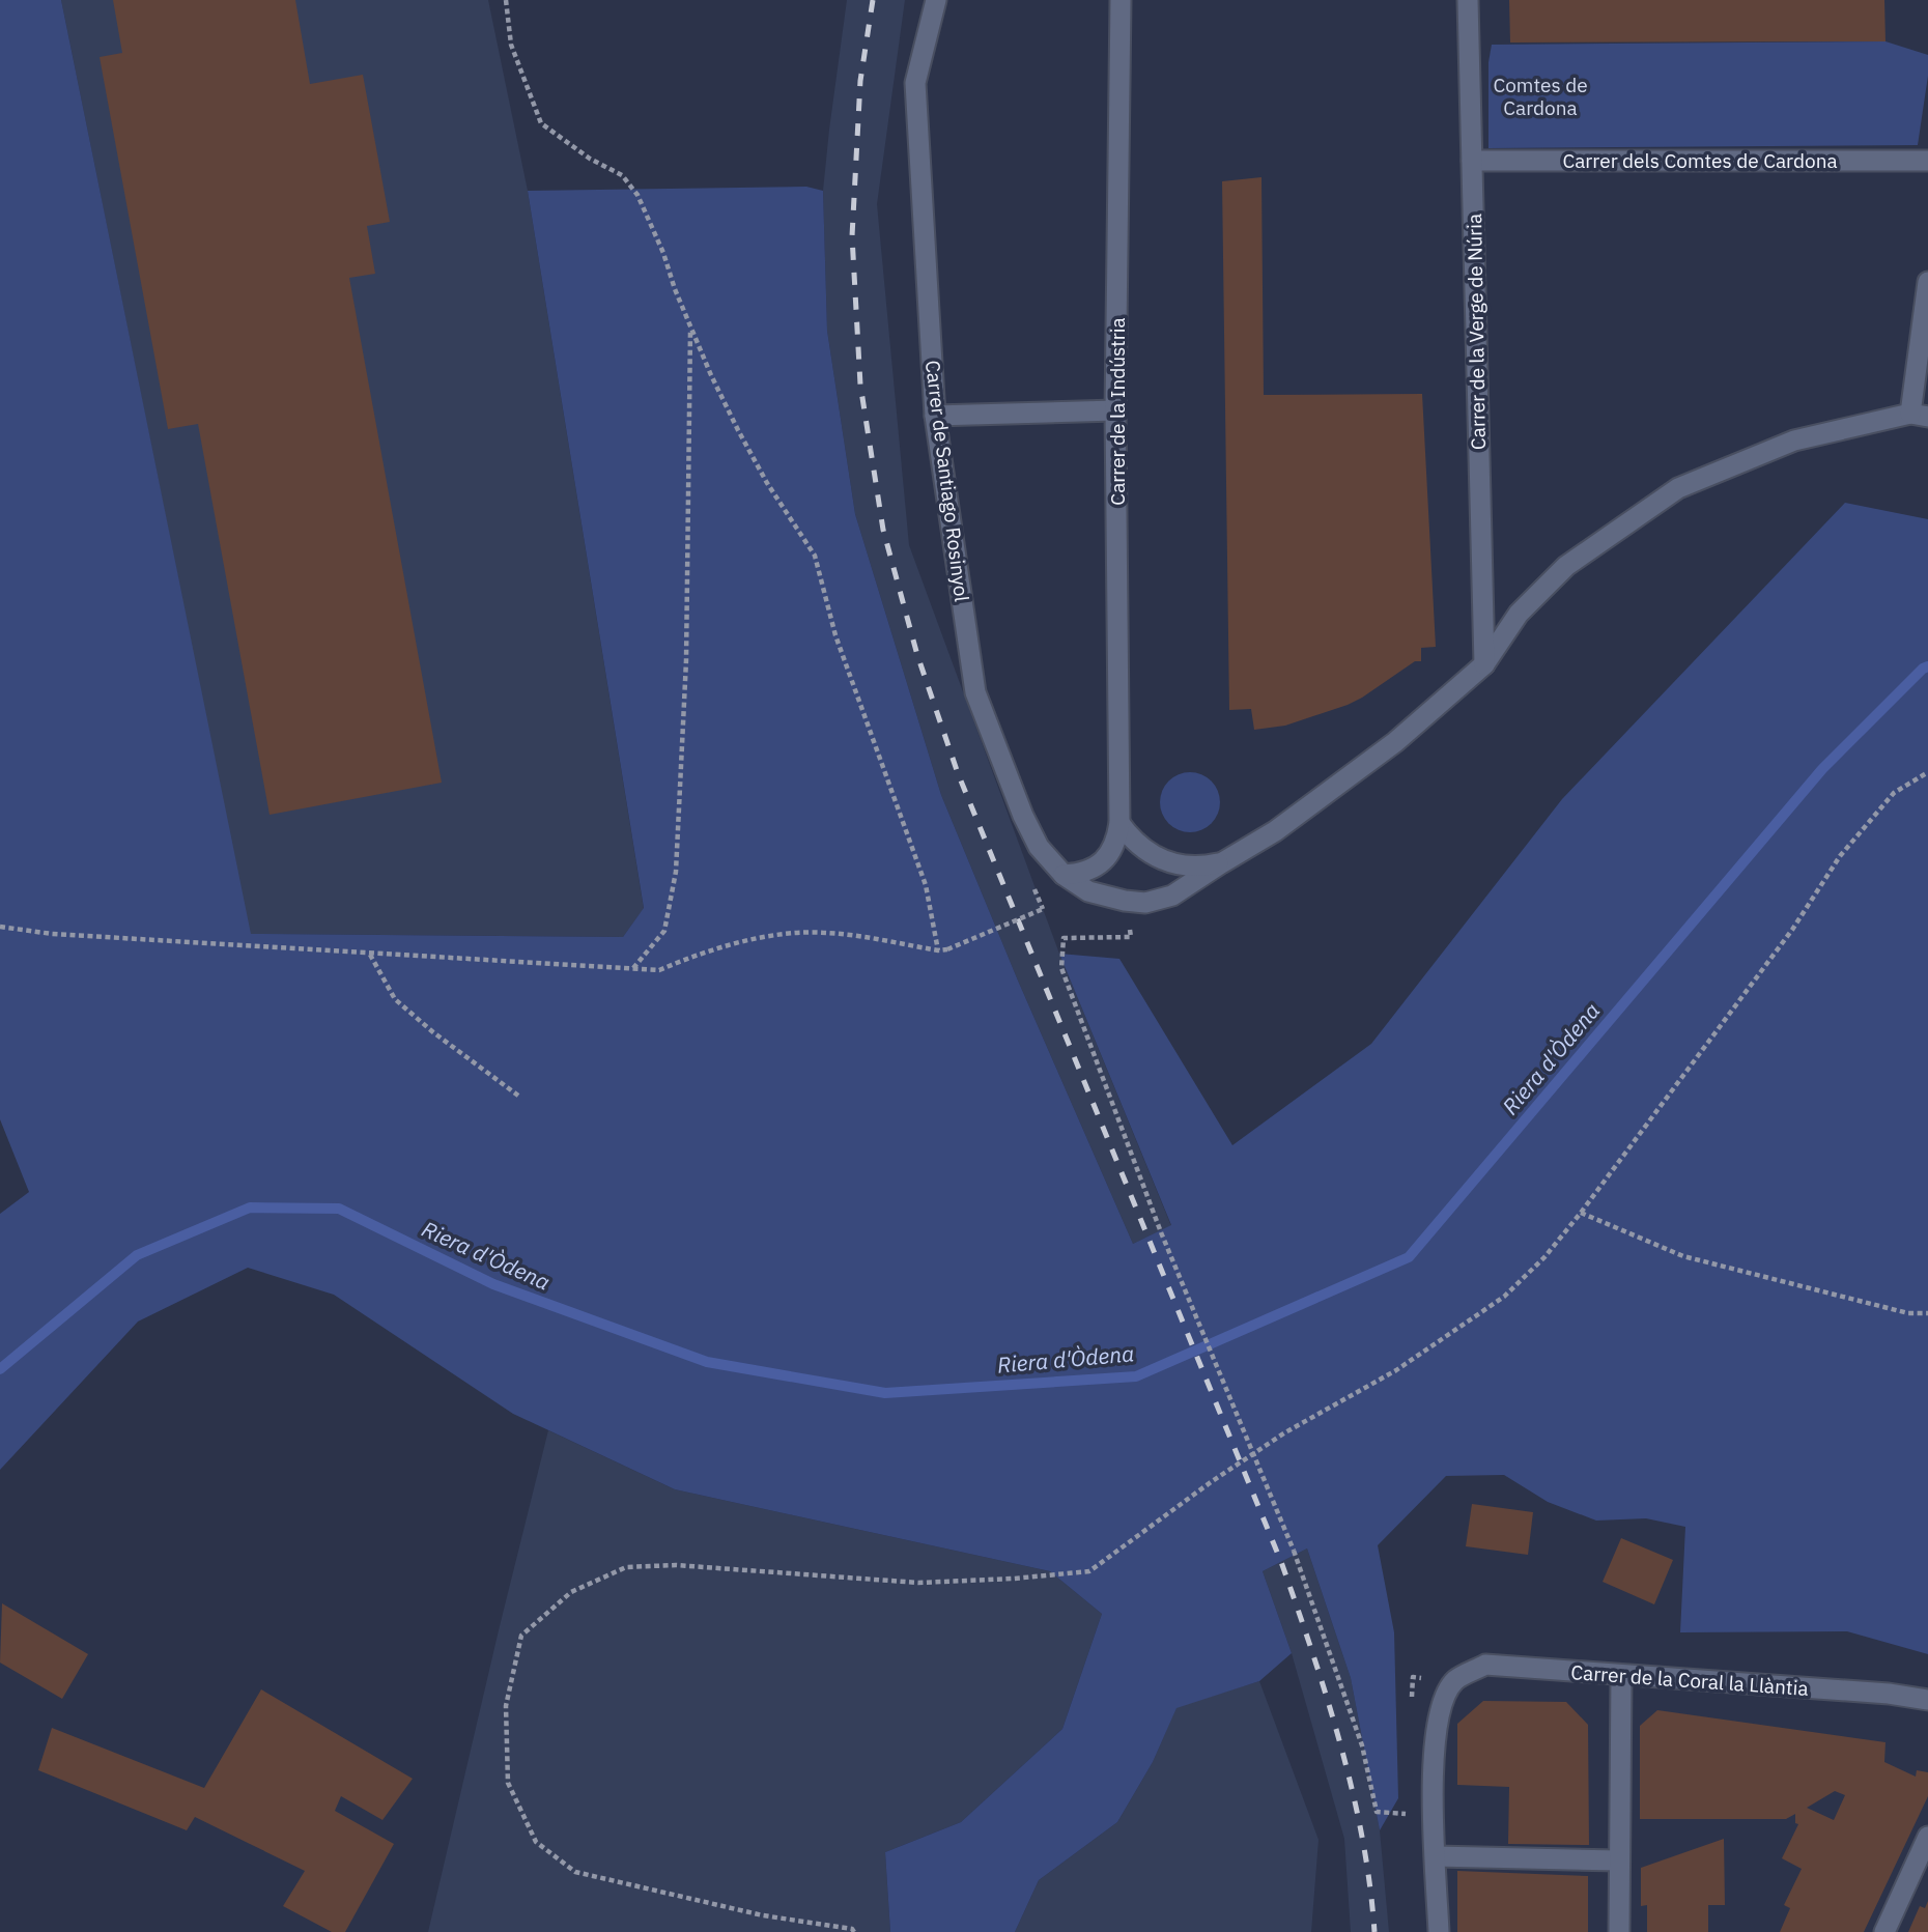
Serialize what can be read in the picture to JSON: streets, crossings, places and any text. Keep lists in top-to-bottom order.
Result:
{
  "streets": {
    "street": [
      "Carrer dels Comtes de Cardona",
      "Carrer de la Verge de Núria",
      "Carrer de la Indústria",
      "Carrer de Santiago Rosinyol",
      "Carrer de la Coral la Llàntia"
    ]
  },
  "crossings": [
    ["Carrer dels Comtes de Cardona", "Carrer de la Verge de Núria"],
    ["Carrer de la Verge de Núria", "Carrer de Santiago Rosinyol"],
    ["Carrer de la Indústria", "Carrer de Santiago Rosinyol"]
  ],
  "water": ["Riera d'Òdena"],
  "parks": ["Comtes de Cardona"]
}
